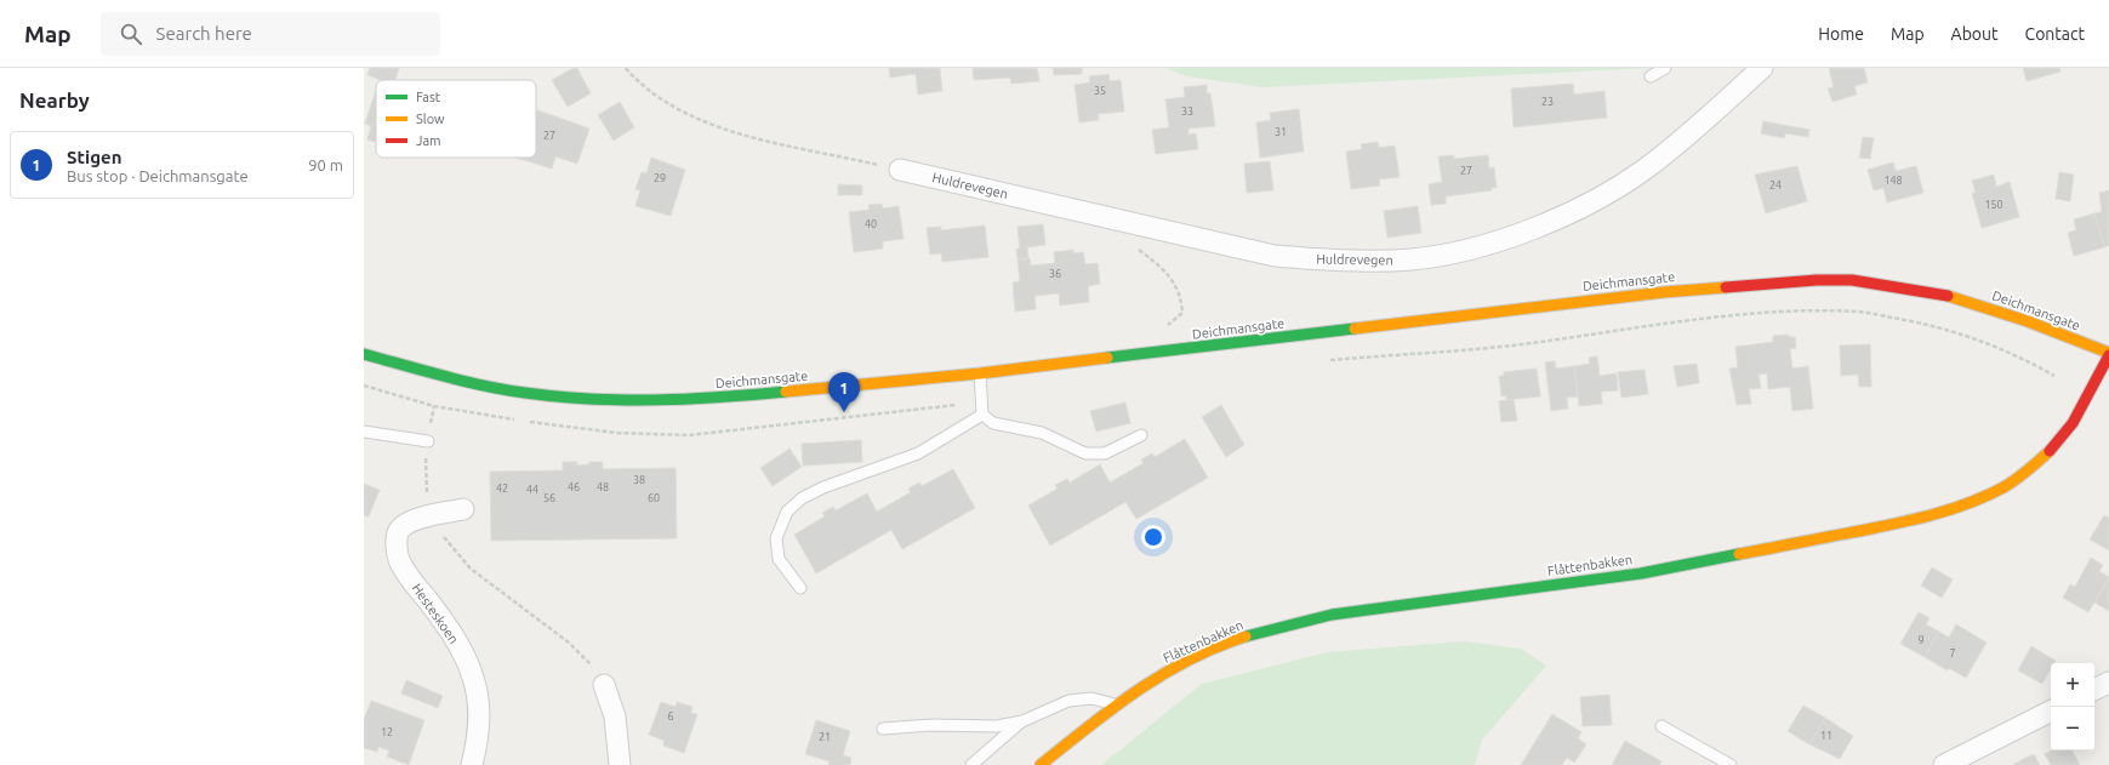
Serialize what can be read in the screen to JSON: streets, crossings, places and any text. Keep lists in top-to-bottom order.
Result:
{
  "streets": {
    "street": [
      "Huldrevegen",
      "Deichmansgate",
      "Flåttenbakken",
      "Hesteskoen"
    ]
  },
  "crossings": [
    ["Deichmansgate", "Flåttenbakken"]
  ],
  "house_numbers": [
    "35",
    "23",
    "33",
    "31",
    "27",
    "27",
    "29",
    "148",
    "24",
    "150",
    "40",
    "36",
    "38",
    "46",
    "48",
    "42",
    "44",
    "56",
    "60",
    "9",
    "7",
    "6",
    "12",
    "11",
    "21"
  ],
  "legend": ["Fast", "Slow", "Jam"],
  "page": {
    "header": "Map",
    "search": "Search here",
    "nav": [
      "Home",
      "Map",
      "About",
      "Contact"
    ],
    "heading": "Nearby",
    "list": [
      {
        "mark": "1",
        "name": "Stigen",
        "note": "Bus stop · Deichmansgate",
        "value": "90 m"
      }
    ],
    "pins": "1",
    "map_buttons": ["+", "−"]
  }
}
